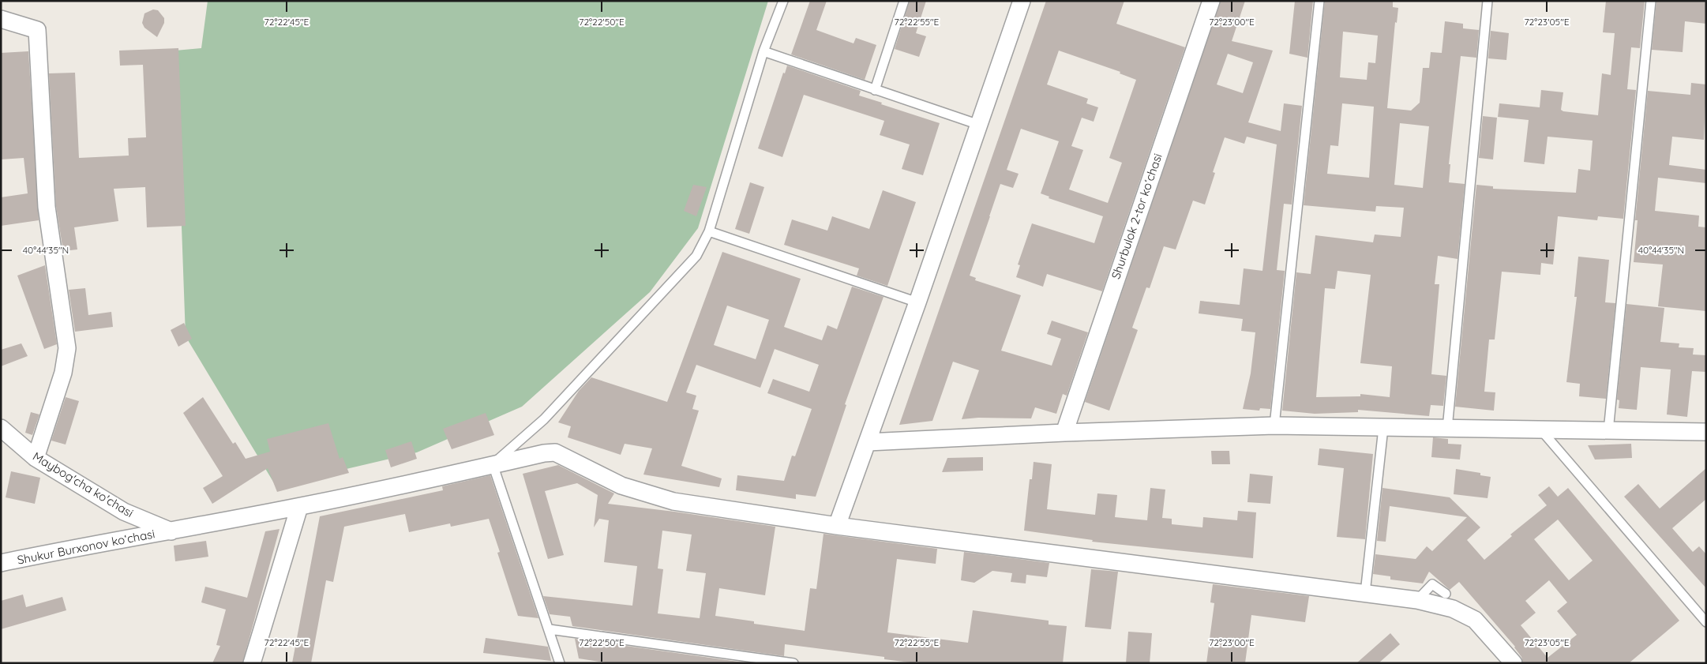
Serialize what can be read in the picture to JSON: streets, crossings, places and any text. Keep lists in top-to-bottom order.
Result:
{
  "streets": {
    "street": ["Shurbulok 2-tor ko‘chasi", "Maybog'cha ko'chasi", "Shukur Burxonov koʻchasi"]
  },
  "crossings": [
    ["Maybog'cha ko'chasi", "Shukur Burxonov koʻchasi"]
  ],
  "coordinates": [
    "72°22'45\"E",
    "72°22'50\"E",
    "72°22'55\"E",
    "72°23'00\"E",
    "72°23'05\"E",
    "40°44'35\"N"
  ]
}
